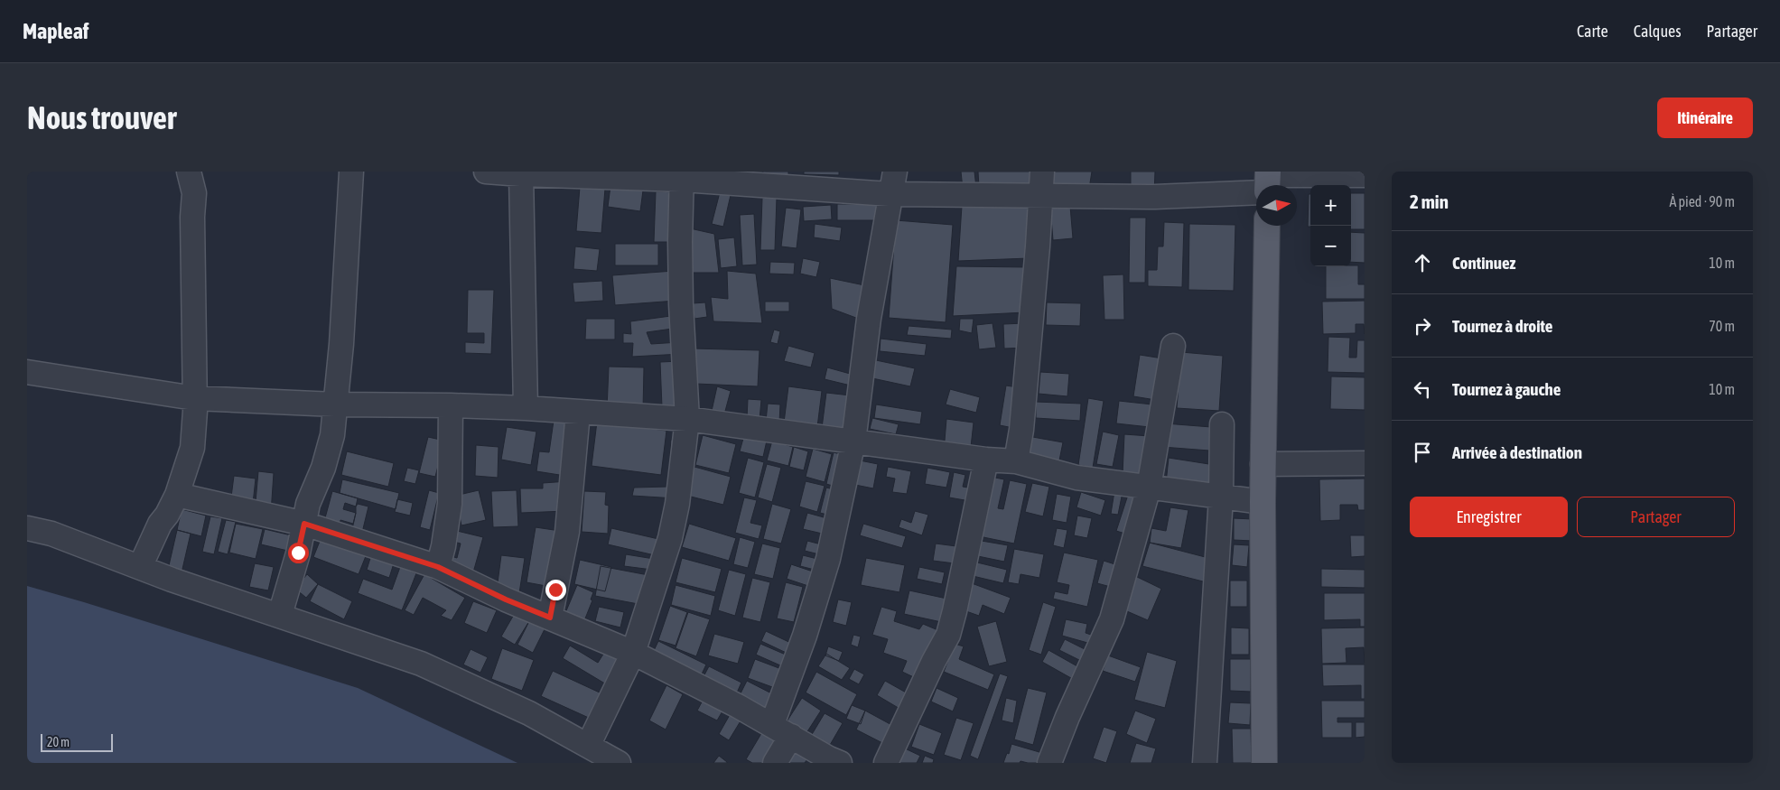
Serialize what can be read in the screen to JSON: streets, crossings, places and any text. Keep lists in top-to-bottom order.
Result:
{
  "scale_bar": "20 m",
  "north": "right",
  "page": {
    "header": "Mapleaf",
    "nav": ["Carte", "Calques", "Partager"],
    "buttons": [
      "Itinéraire",
      ["Enregistrer", "Partager"]
    ],
    "title": "Nous trouver",
    "heading": ["2 min", "À pied · 90 m"],
    "map_buttons": ["+", "−"],
    "list": [
      ["Continuez", "10 m"],
      ["Tournez à droite", "70 m"],
      ["Tournez à gauche", "10 m"],
      "Arrivée à destination"
    ],
    "scale": "20 m"
  }
}
